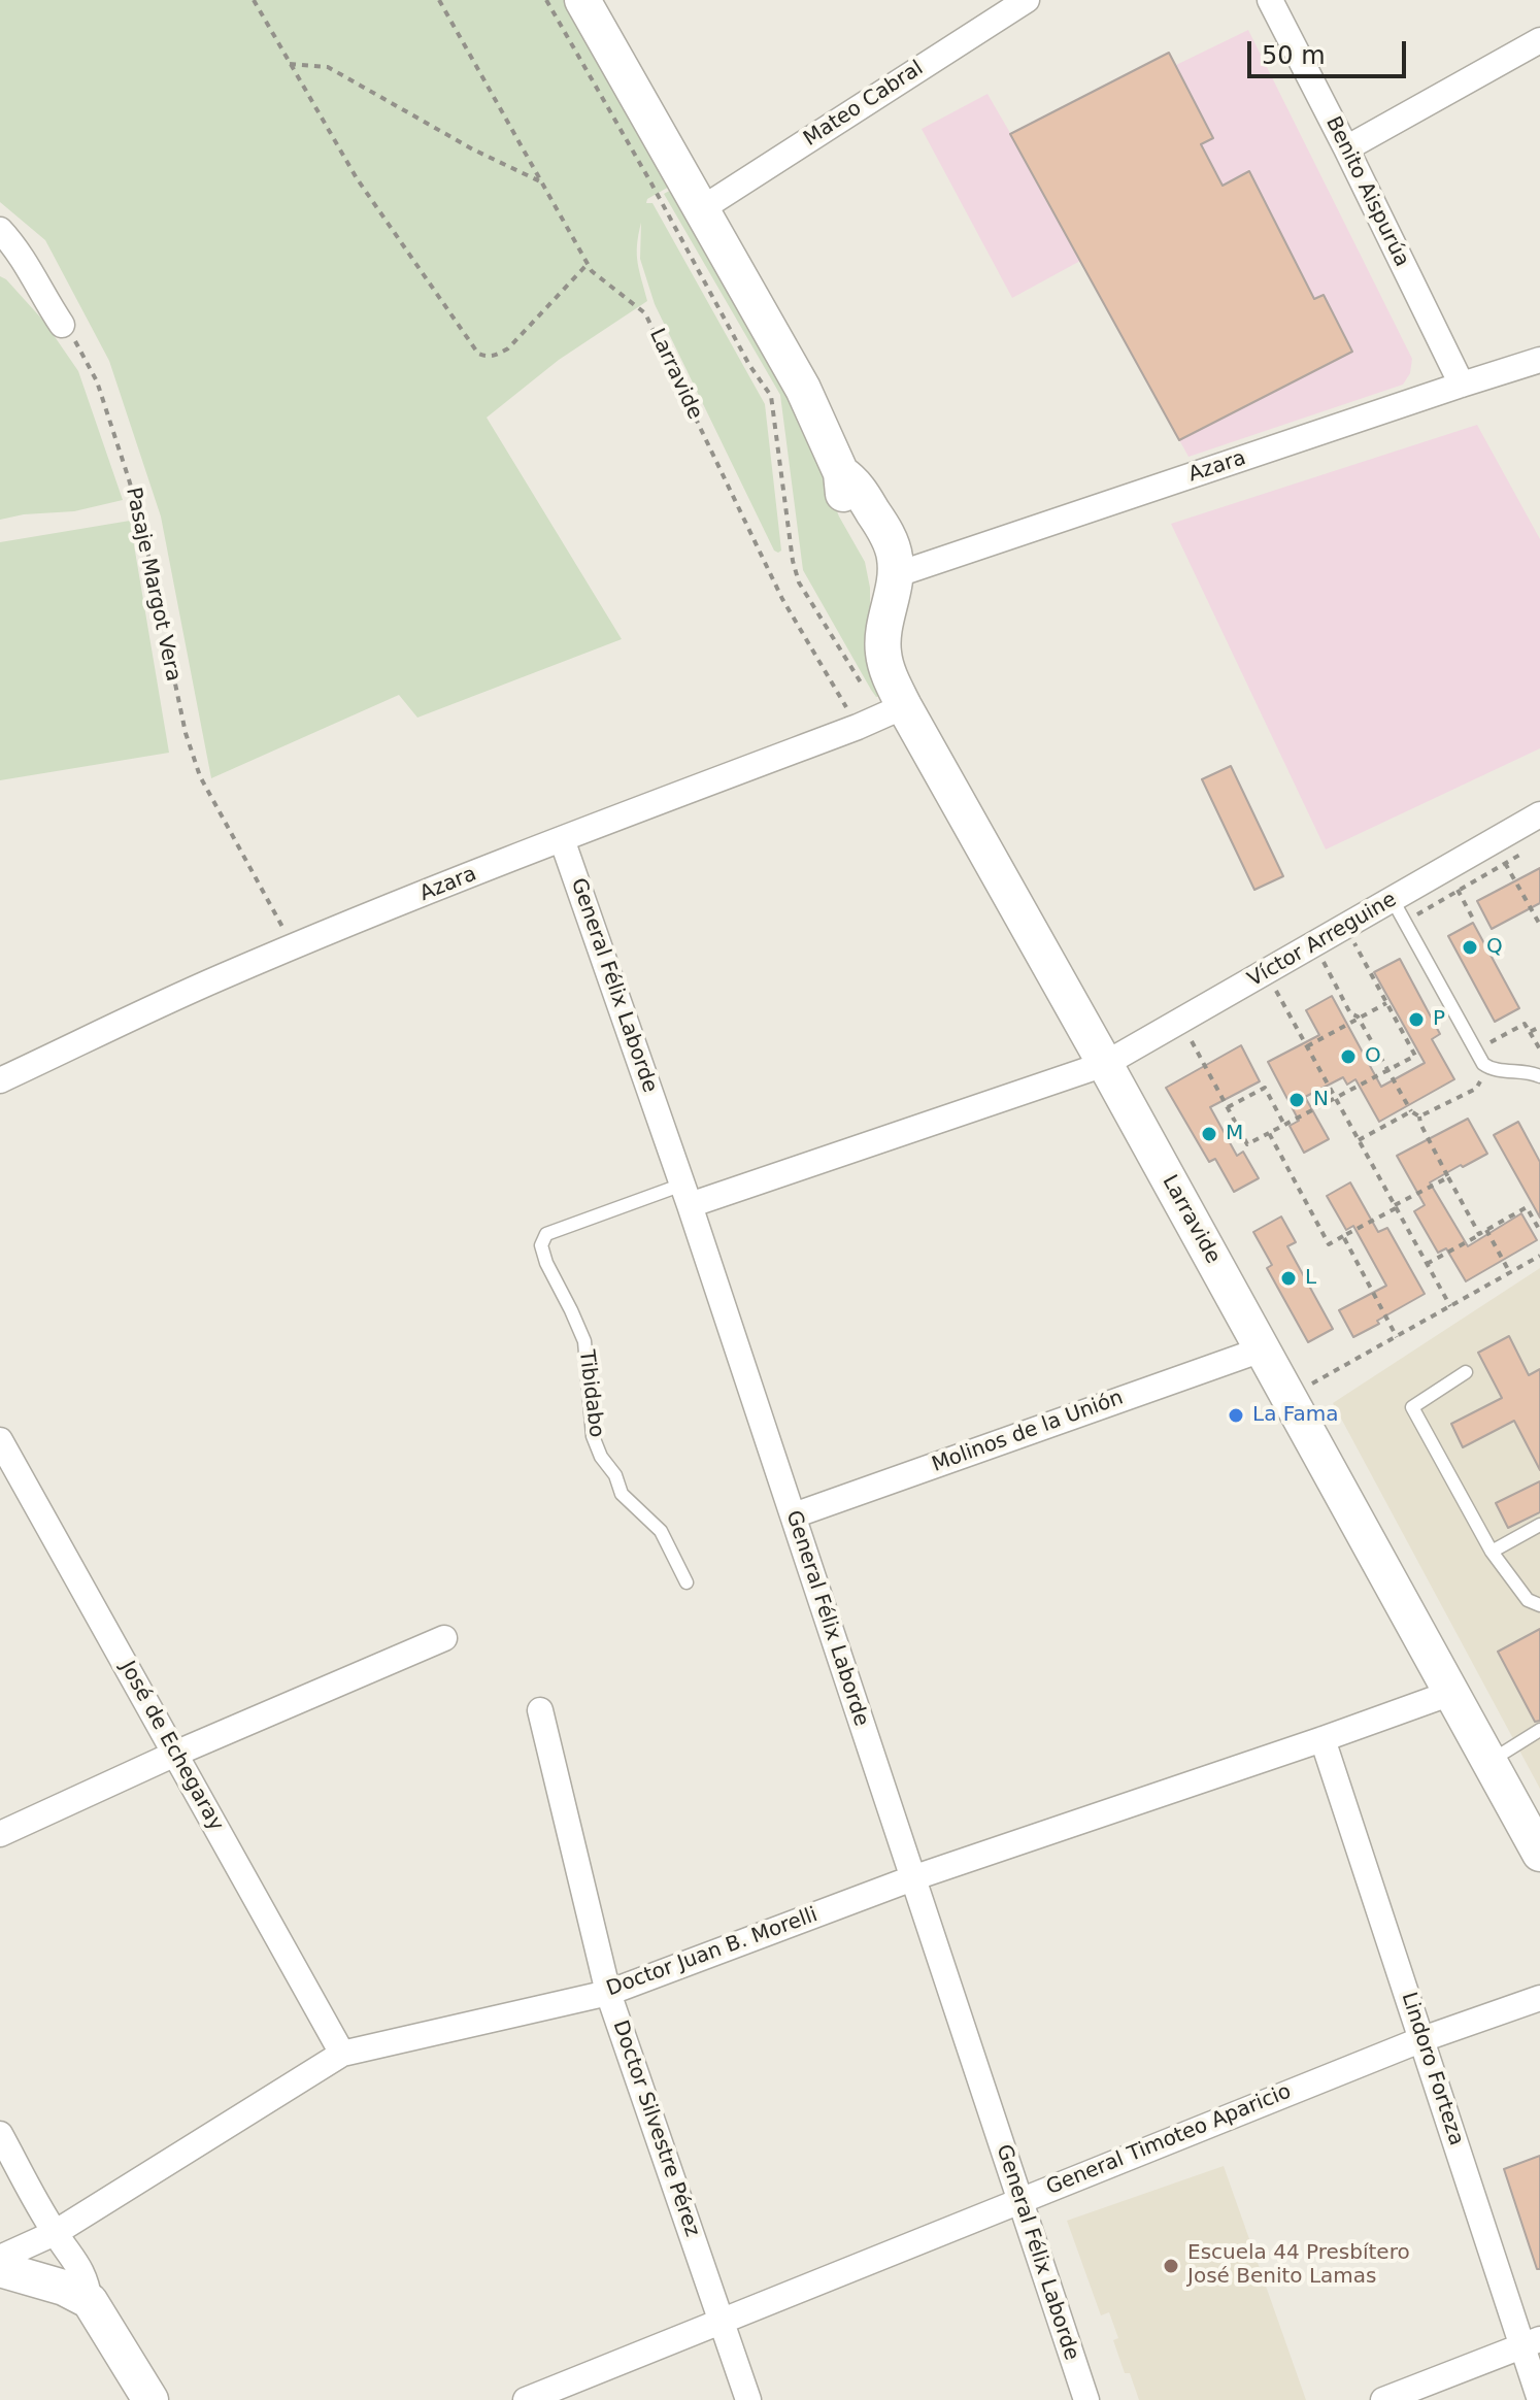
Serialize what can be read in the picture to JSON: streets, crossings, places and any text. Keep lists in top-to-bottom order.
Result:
{
  "streets": {
    "street": [
      "Mateo Cabral",
      "Benito Aispurúa",
      "Larravide",
      "Azara",
      "Víctor Arreguine",
      "General Félix Laborde",
      "Tibidabo",
      "Molinos de la Unión",
      "José de Echegaray",
      "Doctor Juan B. Morelli",
      "Lindoro Forteza",
      "Doctor Silvestre Pérez",
      "General Timoteo Aparicio"
    ],
    "path": ["Pasaje Margot Vera"]
  },
  "crossings": [
    ["Mateo Cabral", "Larravide"],
    ["Benito Aispurúa", "Azara"],
    ["Larravide", "Azara"],
    ["Larravide", "Víctor Arreguine"],
    ["Larravide", "Tibidabo"],
    ["Larravide", "Molinos de la Unión"],
    ["Larravide", "Doctor Juan B. Morelli"],
    ["Azara", "Pasaje Margot Vera"],
    ["Azara", "General Félix Laborde"],
    ["Víctor Arreguine", "Tibidabo"],
    ["General Félix Laborde", "Tibidabo"],
    ["General Félix Laborde", "Molinos de la Unión"],
    ["General Félix Laborde", "Doctor Juan B. Morelli"],
    ["General Félix Laborde", "General Timoteo Aparicio"],
    ["José de Echegaray", "Doctor Juan B. Morelli"],
    ["Doctor Juan B. Morelli", "Lindoro Forteza"],
    ["Doctor Juan B. Morelli", "Doctor Silvestre Pérez"],
    ["Lindoro Forteza", "General Timoteo Aparicio"],
    ["Doctor Silvestre Pérez", "General Timoteo Aparicio"]
  ],
  "places": [
    "Q",
    "P",
    "O",
    "N",
    "M",
    "L",
    "La Fama",
    "Escuela 44 Presbítero José Benito Lamas"
  ],
  "scale_bar": "50 m"
}
